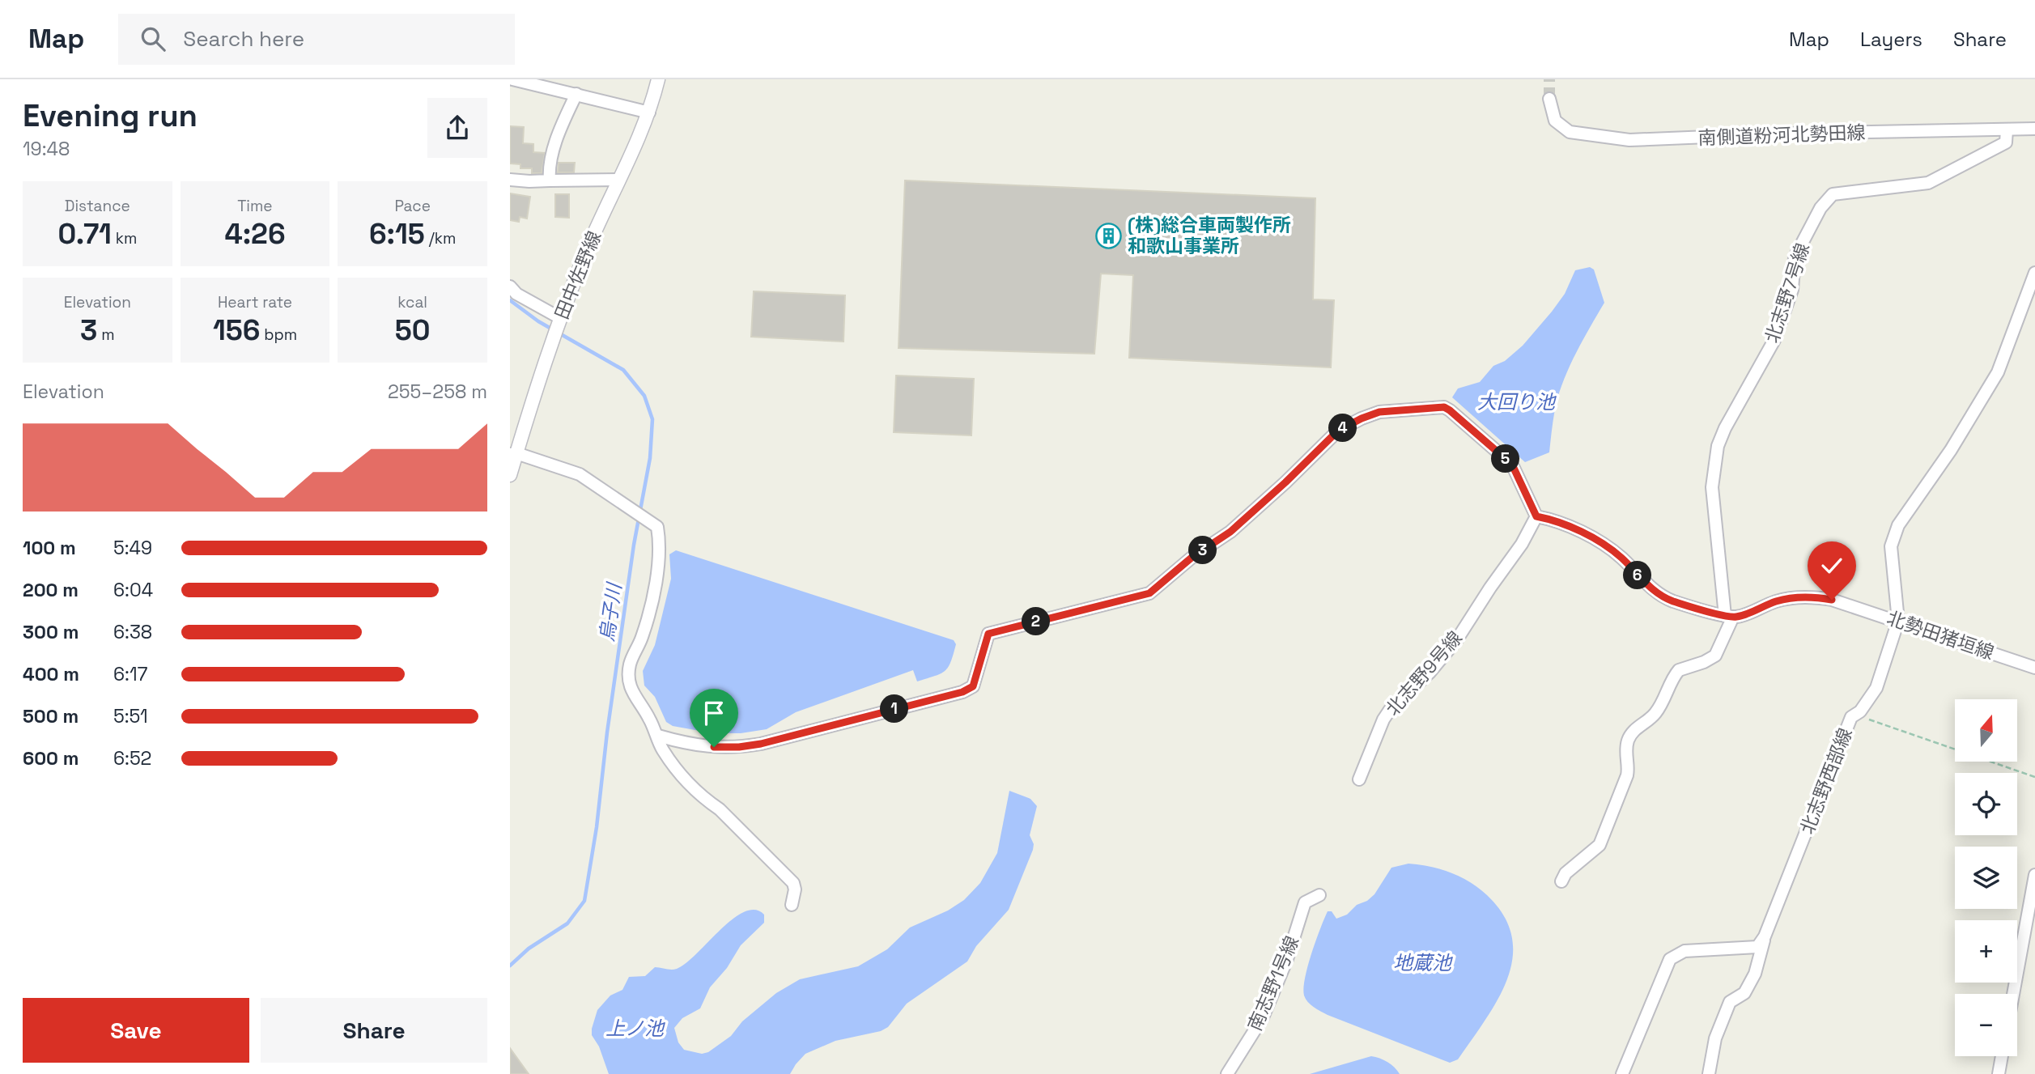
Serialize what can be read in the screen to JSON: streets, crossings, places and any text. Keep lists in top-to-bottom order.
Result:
{
  "streets": {
    "street": [
      "南側道粉河北勢田線",
      "田中佐野線",
      "北志野7号線",
      "北勢田猪垣線",
      "北志野9号線",
      "北志野西部線",
      "南志野1号線"
    ]
  },
  "crossings": [
    ["南側道粉河北勢田線", "北志野7号線"],
    ["北志野7号線", "北勢田猪垣線"],
    ["北勢田猪垣線", "北志野西部線"]
  ],
  "water": [
    "大回り池",
    "烏子川",
    "地蔵池",
    "上ノ池"
  ],
  "places": {
    "building": ["(株)総合車両製作所 和歌山事業所"]
  },
  "north": "top",
  "page": {
    "header": "Map",
    "search": "Search here",
    "nav": ["Map", "Layers", "Share"],
    "heading": ["Evening run", "19:48"],
    "stats": [
      ["Distance", "0.71 km"],
      ["Time", "4:26"],
      ["Pace", "6:15 /km"],
      ["Elevation", "3 m"],
      ["Heart rate", "156 bpm"],
      ["kcal", "50"]
    ],
    "chart": ["Elevation", "255–258 m"],
    "pins": [
      "4",
      "5",
      "3",
      "6",
      "2",
      "1"
    ],
    "list": [
      {
        "name": "100 m",
        "note": "5:49"
      },
      {
        "name": "200 m",
        "note": "6:04"
      },
      {
        "name": "300 m",
        "note": "6:38"
      },
      {
        "name": "400 m",
        "note": "6:17"
      },
      {
        "name": "500 m",
        "note": "5:51"
      },
      {
        "name": "600 m",
        "note": "6:52"
      }
    ],
    "map_buttons": ["+", "−"],
    "buttons": ["Save", "Share"]
  }
}
